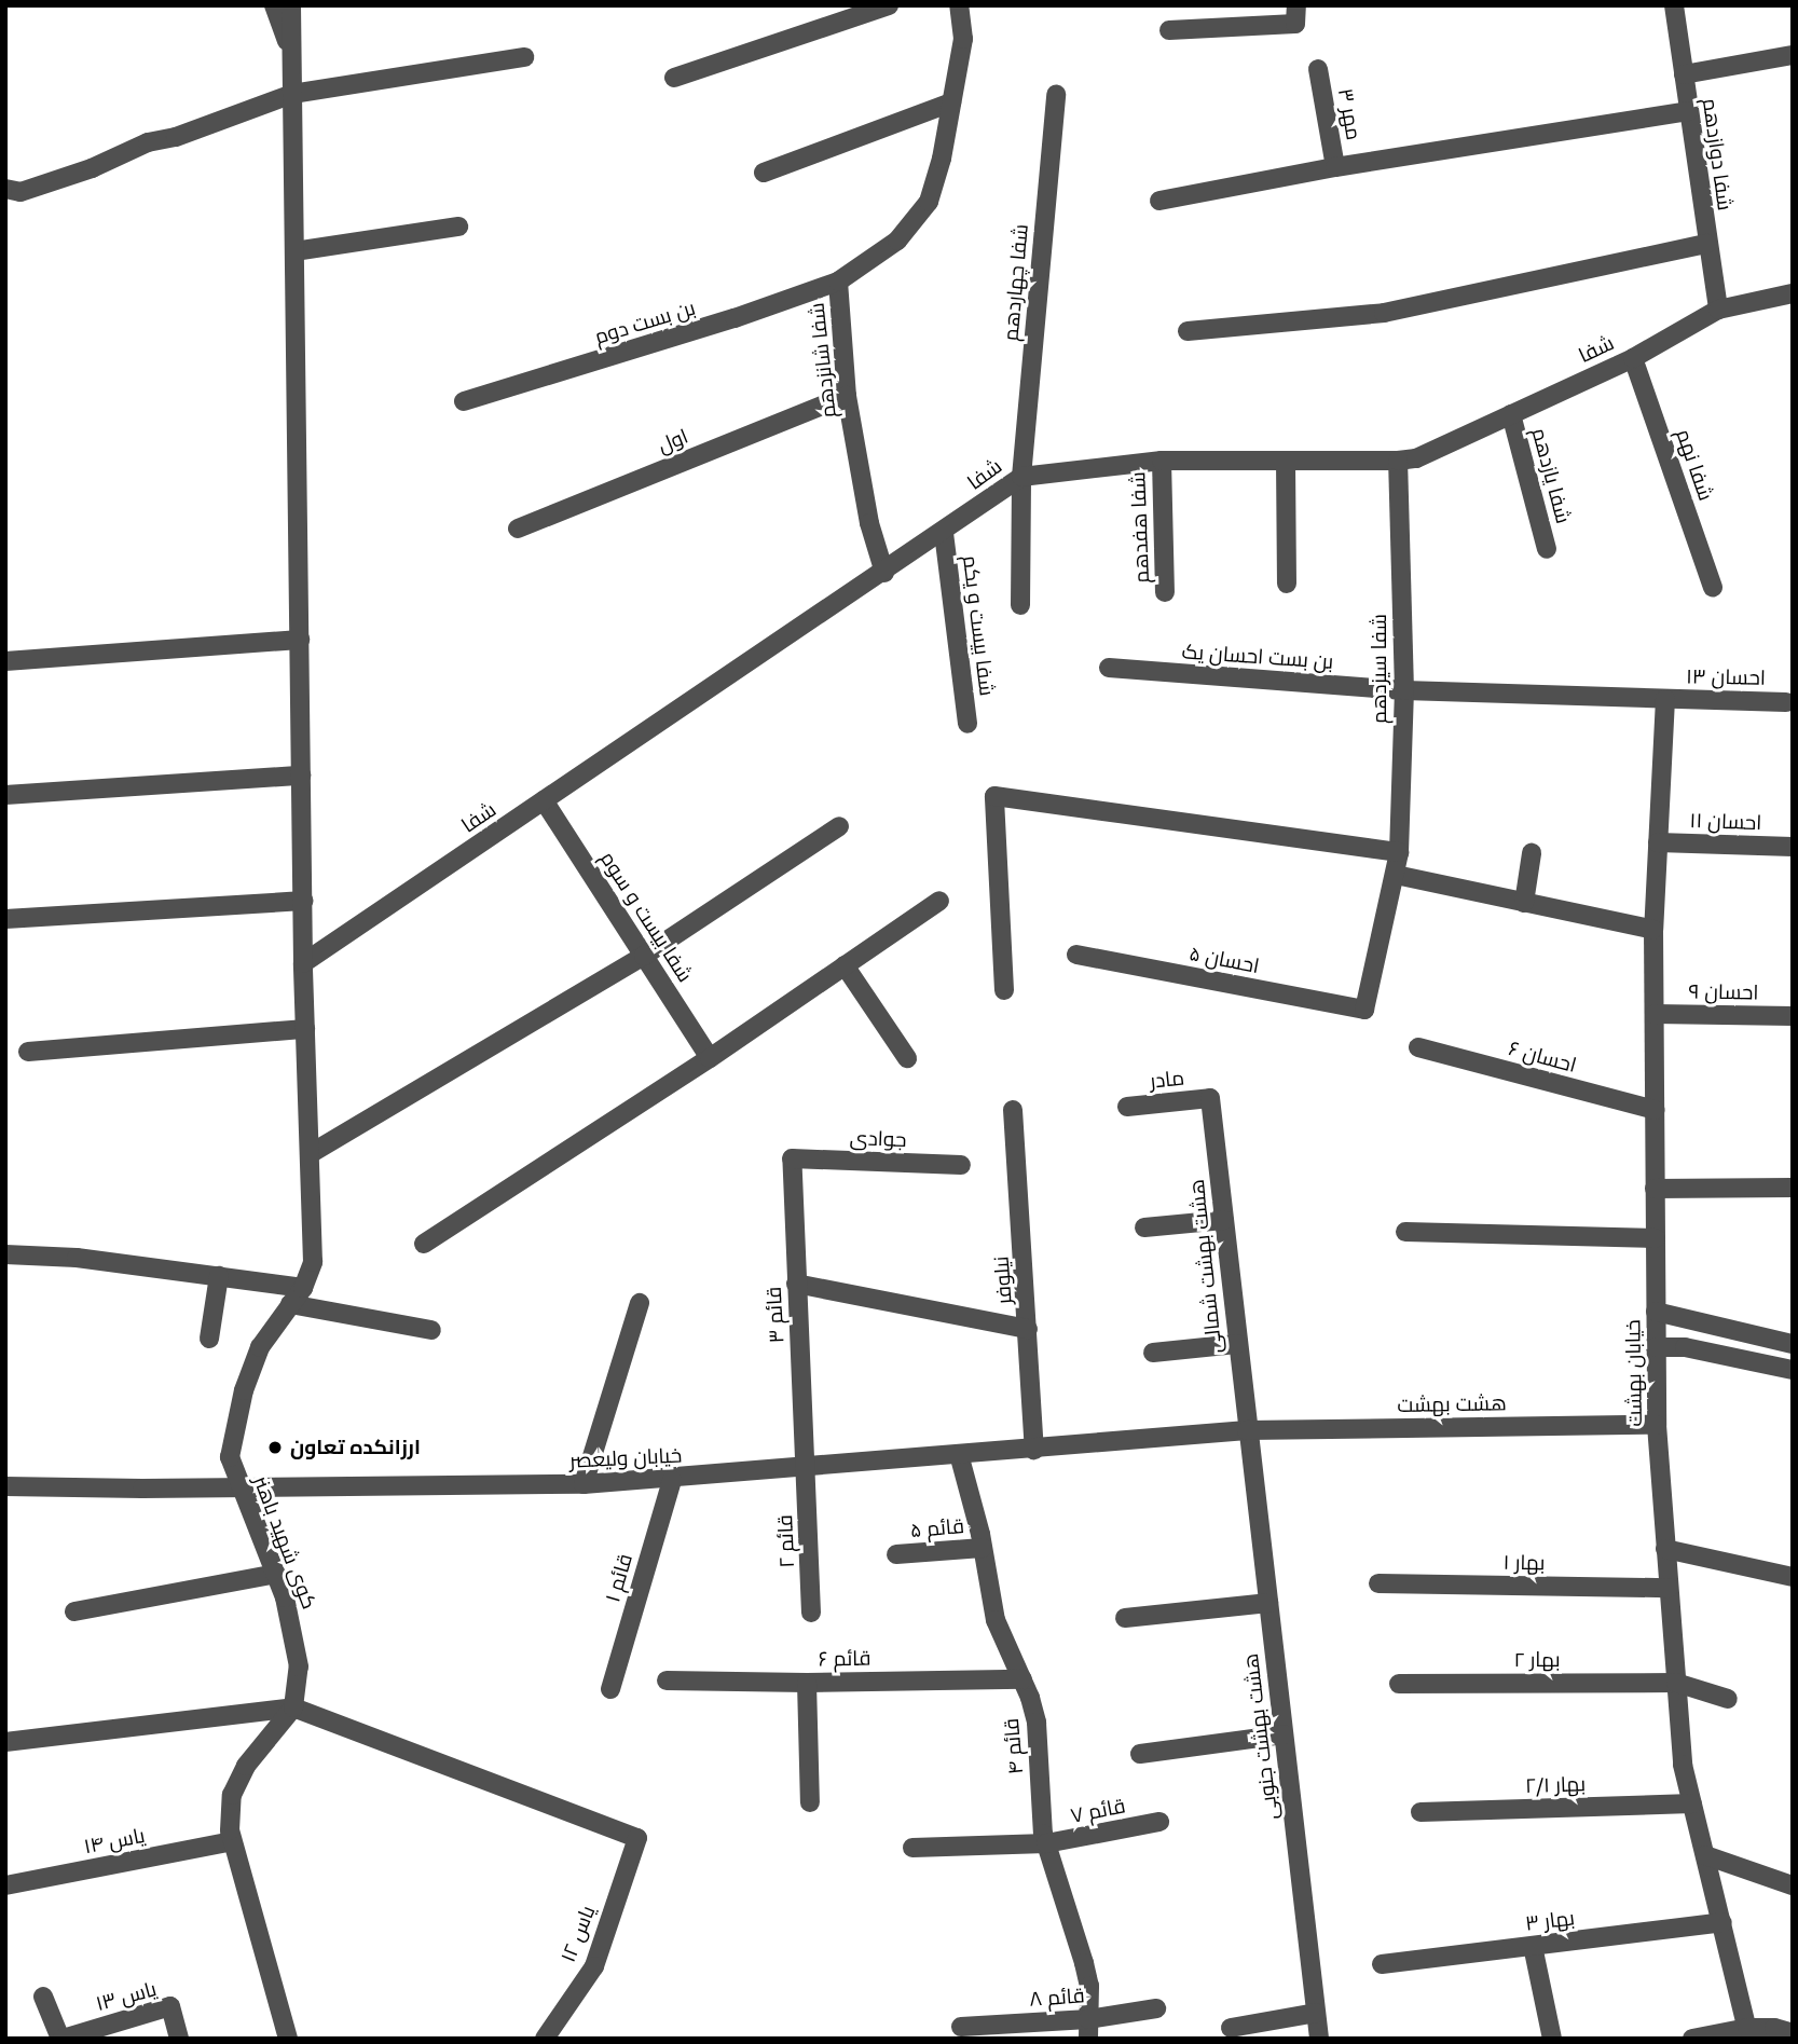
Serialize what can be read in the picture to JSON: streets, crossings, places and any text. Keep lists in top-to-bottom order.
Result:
{
  "streets": {
    "street": [
      "مهر ۳",
      "شفا دوازدهم",
      "شفا چهاردهم",
      "بن بست دوم",
      "شفا",
      "شفا شانزدهم",
      "اول",
      "شفا نهم",
      "شفا یازدهم",
      "شفا هفدهم",
      "شفا بیست و یکم",
      "بن بست احسان یک",
      "شفا سیزدهم",
      "احسان ۱۳",
      "احسان ۱۱",
      "شفا بیست و سوم",
      "احسان ۵",
      "احسان ۹",
      "احسان ۶",
      "مادر",
      "جوادی",
      "هشت بهشت شمالی",
      "نیلوفر",
      "قائم ۳",
      "خیابان بهشت",
      "هشت بهشت",
      "خیابان ولیعصر",
      "قائم ۵",
      "قائم ۲",
      "کوی شهید باهنر",
      "بهار ۱",
      "قائم ۱",
      "قائم ۶",
      "بهار ۲",
      "هشت بهشت جنوبی",
      "قائم ۴",
      "بهار ۲/۱",
      "قائم ۷",
      "یاس ۱۴",
      "بهار ۳",
      "یاس ۱۲",
      "یاس ۱۳",
      "قائم ۸"
    ]
  },
  "crossings": [
    ["شفا دوازدهم", "شفا"],
    ["شفا چهاردهم", "شفا"],
    ["بن بست دوم", "شفا شانزدهم"],
    ["شفا", "شفا شانزدهم"],
    ["شفا", "شفا نهم"],
    ["شفا", "شفا یازدهم"],
    ["شفا", "شفا هفدهم"],
    ["شفا", "شفا بیست و یکم"],
    ["شفا", "شفا سیزدهم"],
    ["شفا", "شفا بیست و سوم"],
    ["شفا", "کوی شهید باهنر"],
    ["شفا شانزدهم", "اول"],
    ["بن بست احسان یک", "شفا سیزدهم"],
    ["بن بست احسان یک", "احسان ۱۳"],
    ["بن بست احسان یک", "خیابان بهشت"],
    ["شفا سیزدهم", "احسان ۵"],
    ["احسان ۱۳", "خیابان بهشت"],
    ["احسان ۱۱", "خیابان بهشت"],
    ["احسان ۹", "خیابان بهشت"],
    ["احسان ۶", "خیابان بهشت"],
    ["مادر", "هشت بهشت شمالی"],
    ["جوادی", "قائم ۳"],
    ["هشت بهشت شمالی", "هشت بهشت"],
    ["هشت بهشت شمالی", "خیابان ولیعصر"],
    ["هشت بهشت شمالی", "هشت بهشت جنوبی"],
    ["نیلوفر", "خیابان ولیعصر"],
    ["قائم ۳", "خیابان ولیعصر"],
    ["قائم ۳", "قائم ۲"],
    ["خیابان بهشت", "هشت بهشت"],
    ["خیابان بهشت", "بهار ۱"],
    ["خیابان بهشت", "بهار ۲"],
    ["خیابان بهشت", "بهار ۲/۱"],
    ["خیابان بهشت", "بهار ۳"],
    ["هشت بهشت", "خیابان ولیعصر"],
    ["هشت بهشت", "هشت بهشت جنوبی"],
    ["خیابان ولیعصر", "قائم ۲"],
    ["خیابان ولیعصر", "کوی شهید باهنر"],
    ["خیابان ولیعصر", "قائم ۱"],
    ["خیابان ولیعصر", "هشت بهشت جنوبی"],
    ["خیابان ولیعصر", "قائم ۴"],
    ["قائم ۵", "قائم ۴"],
    ["کوی شهید باهنر", "یاس ۱۲"],
    ["قائم ۶", "قائم ۴"],
    ["قائم ۴", "قائم ۷"],
    ["قائم ۴", "قائم ۸"]
  ],
  "places": ["ارزانکده تعاون"]
}
